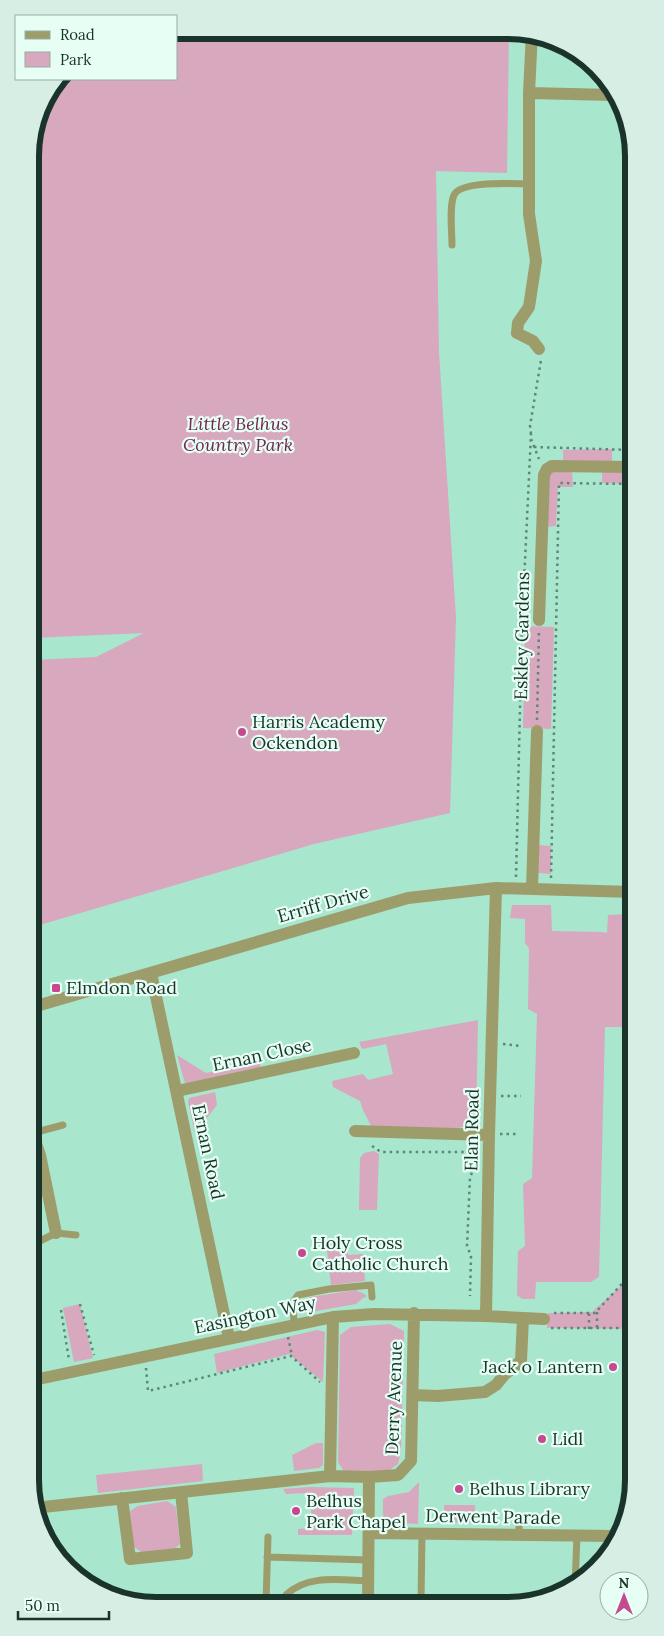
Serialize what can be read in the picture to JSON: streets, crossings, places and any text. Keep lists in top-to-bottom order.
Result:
{
  "streets": {
    "street": [
      "Eskley Gardens",
      "Erriff Drive",
      "Ernan Close",
      "Elan Road",
      "Ernan Road",
      "Easington Way",
      "Derry Avenue",
      "Derwent Parade"
    ]
  },
  "crossings": [
    ["Erriff Drive", "Elan Road"],
    ["Erriff Drive", "Ernan Road"],
    ["Ernan Close", "Ernan Road"],
    ["Elan Road", "Easington Way"],
    ["Ernan Road", "Easington Way"],
    ["Easington Way", "Derry Avenue"],
    ["Derry Avenue", "Derwent Parade"]
  ],
  "parks": ["Little Belhus Country Park"],
  "places": {
    "other": [
      "Harris Academy Ockendon",
      "Holy Cross Catholic Church",
      "Jack o Lantern",
      "Lidl",
      "Belhus Library",
      "Belhus Park Chapel"
    ],
    "transit": ["Elmdon Road"]
  },
  "legend": ["Road", "Park"],
  "scale_bar": "50 m",
  "north": "top"
}
